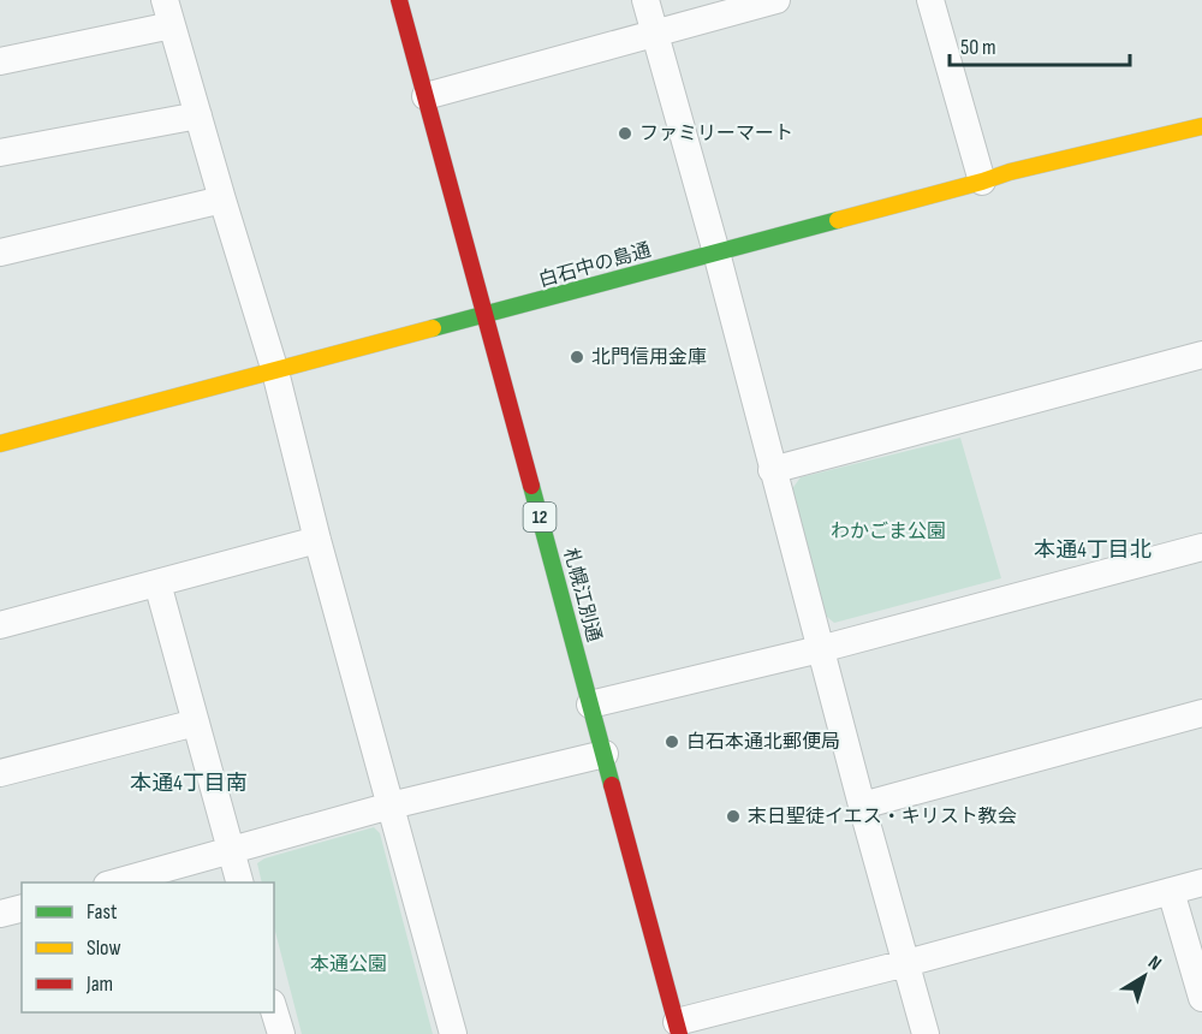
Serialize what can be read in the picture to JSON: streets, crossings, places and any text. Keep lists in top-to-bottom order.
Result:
{
  "streets": {
    "main road": ["白石中の島通", "12", "札幌江別通"]
  },
  "crossings": [
    ["白石中の島通", "札幌江別通"]
  ],
  "districts": ["本通4丁目北", "本通4丁目南"],
  "parks": ["わかごま公園", "本通公園"],
  "places": [
    "ファミリーマート",
    "北門信用金庫",
    "白石本通北郵便局",
    "末日聖徒イエス・キリスト教会"
  ],
  "legend": ["Fast", "Slow", "Jam"],
  "scale_bar": "50 m",
  "north": "top right"
}
